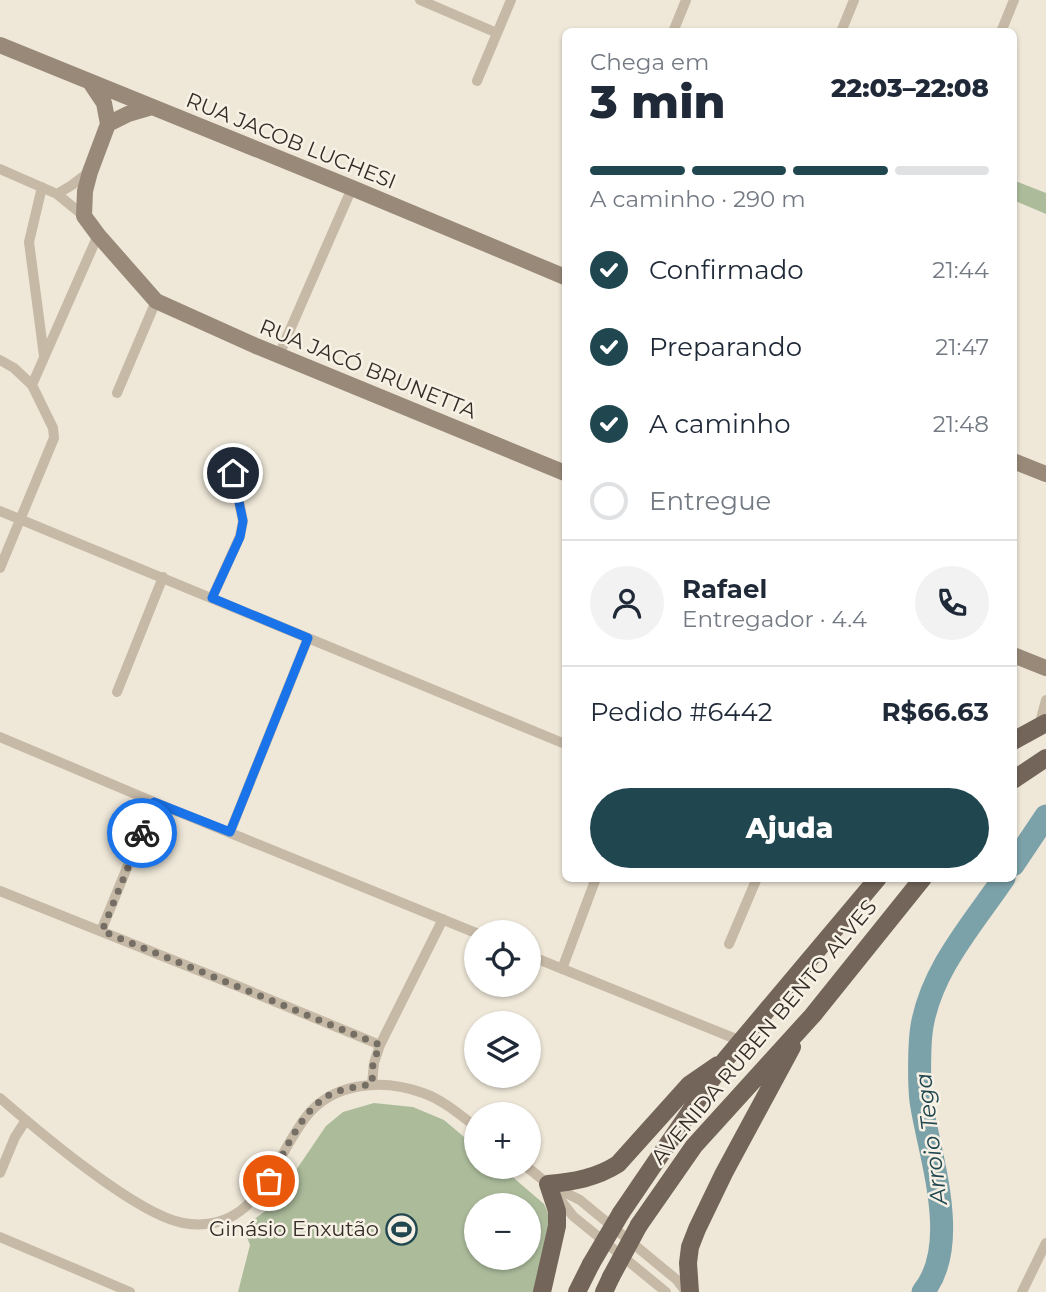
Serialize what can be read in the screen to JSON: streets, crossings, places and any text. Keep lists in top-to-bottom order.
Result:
{
  "streets": {
    "main road": ["AVENIDA RUBEN BENTO ALVES"],
    "street": ["RUA JACOB LUCHESI", "RUA JACÓ BRUNETTA"]
  },
  "water": ["Arroio Tega"],
  "places": {
    "sports": ["Ginásio Enxutão"]
  },
  "page": {
    "heading": ["3 min", "Chega em", "22:03–22:08"],
    "panel": [
      "Rafael",
      "Entregador · 4.4",
      "Pedido #6442",
      "R$66.63"
    ],
    "bar": "A caminho · 290 m",
    "list": [
      ["Confirmado", "21:44"],
      ["Preparando", "21:47"],
      ["A caminho", "21:48"],
      "Entregue"
    ],
    "buttons": "Ajuda",
    "map_buttons": ["+", "−"]
  }
}
